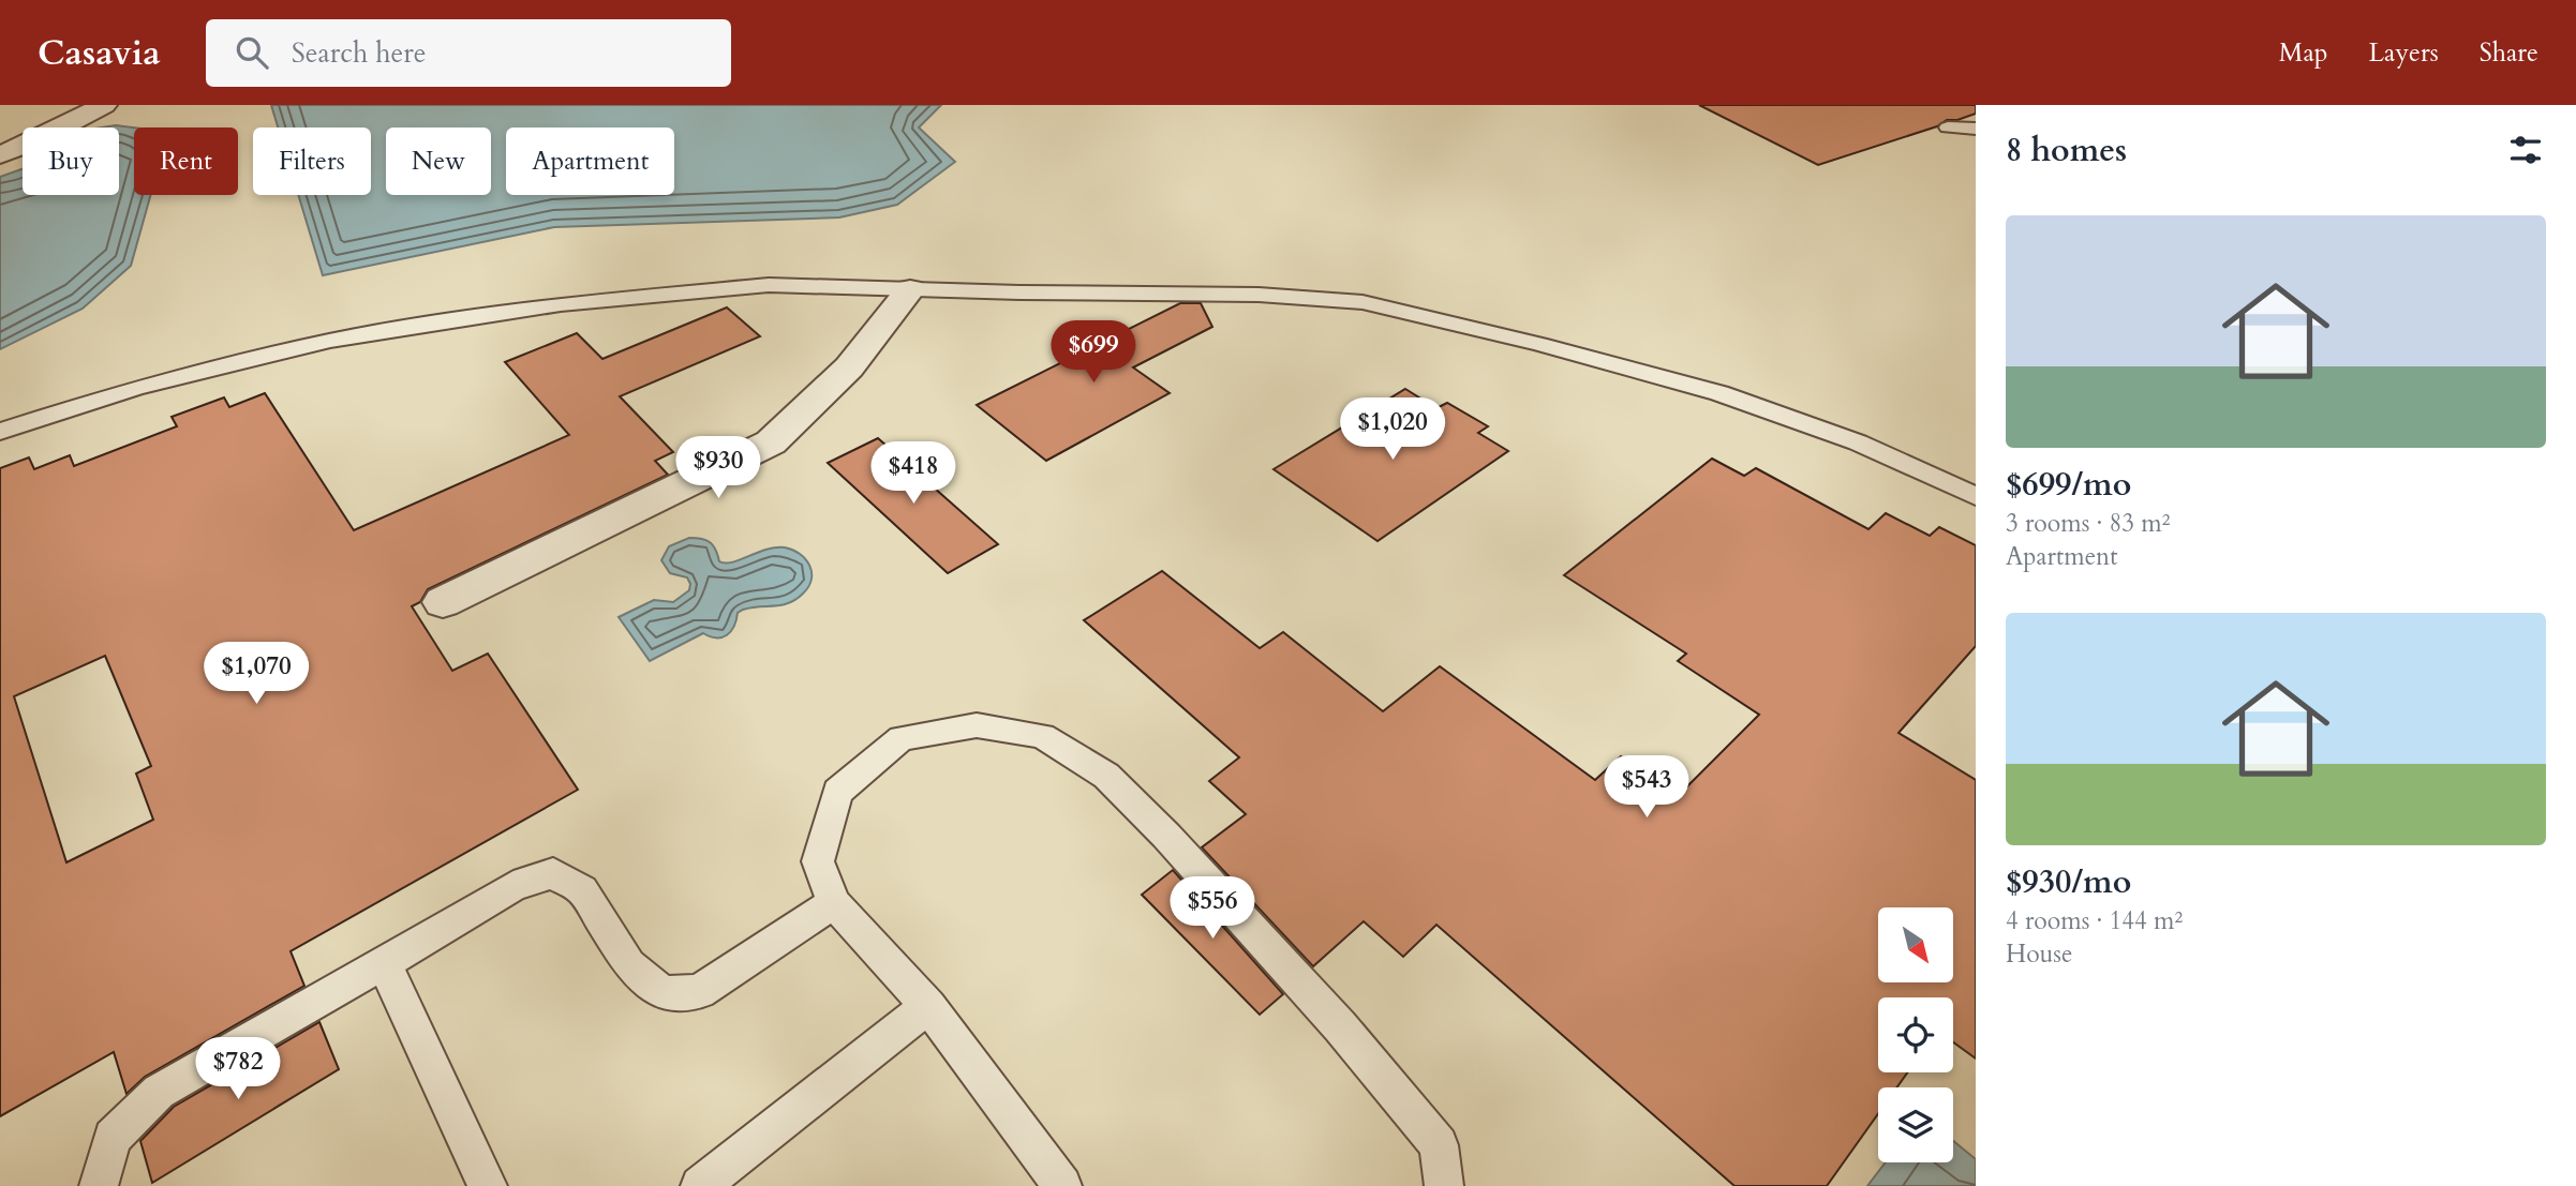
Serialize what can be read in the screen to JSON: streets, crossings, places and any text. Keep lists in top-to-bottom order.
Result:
{
  "north": "bottom right",
  "page": {
    "header": "Casavia",
    "search": "Search here",
    "nav": ["Map", "Layers", "Share"],
    "heading": "8 homes",
    "chip": [
      "Buy",
      "Rent",
      "Filters",
      "New",
      "Apartment"
    ],
    "list": [
      {
        "name": "$699/mo",
        "note": "3 rooms · 83 m² · Apartment"
      },
      {
        "name": "$930/mo",
        "note": "4 rooms · 144 m² · House"
      }
    ],
    "price": [
      "$699",
      "$1,020",
      "$930",
      "$418",
      "$1,070",
      "$543",
      "$556",
      "$782"
    ]
  }
}
